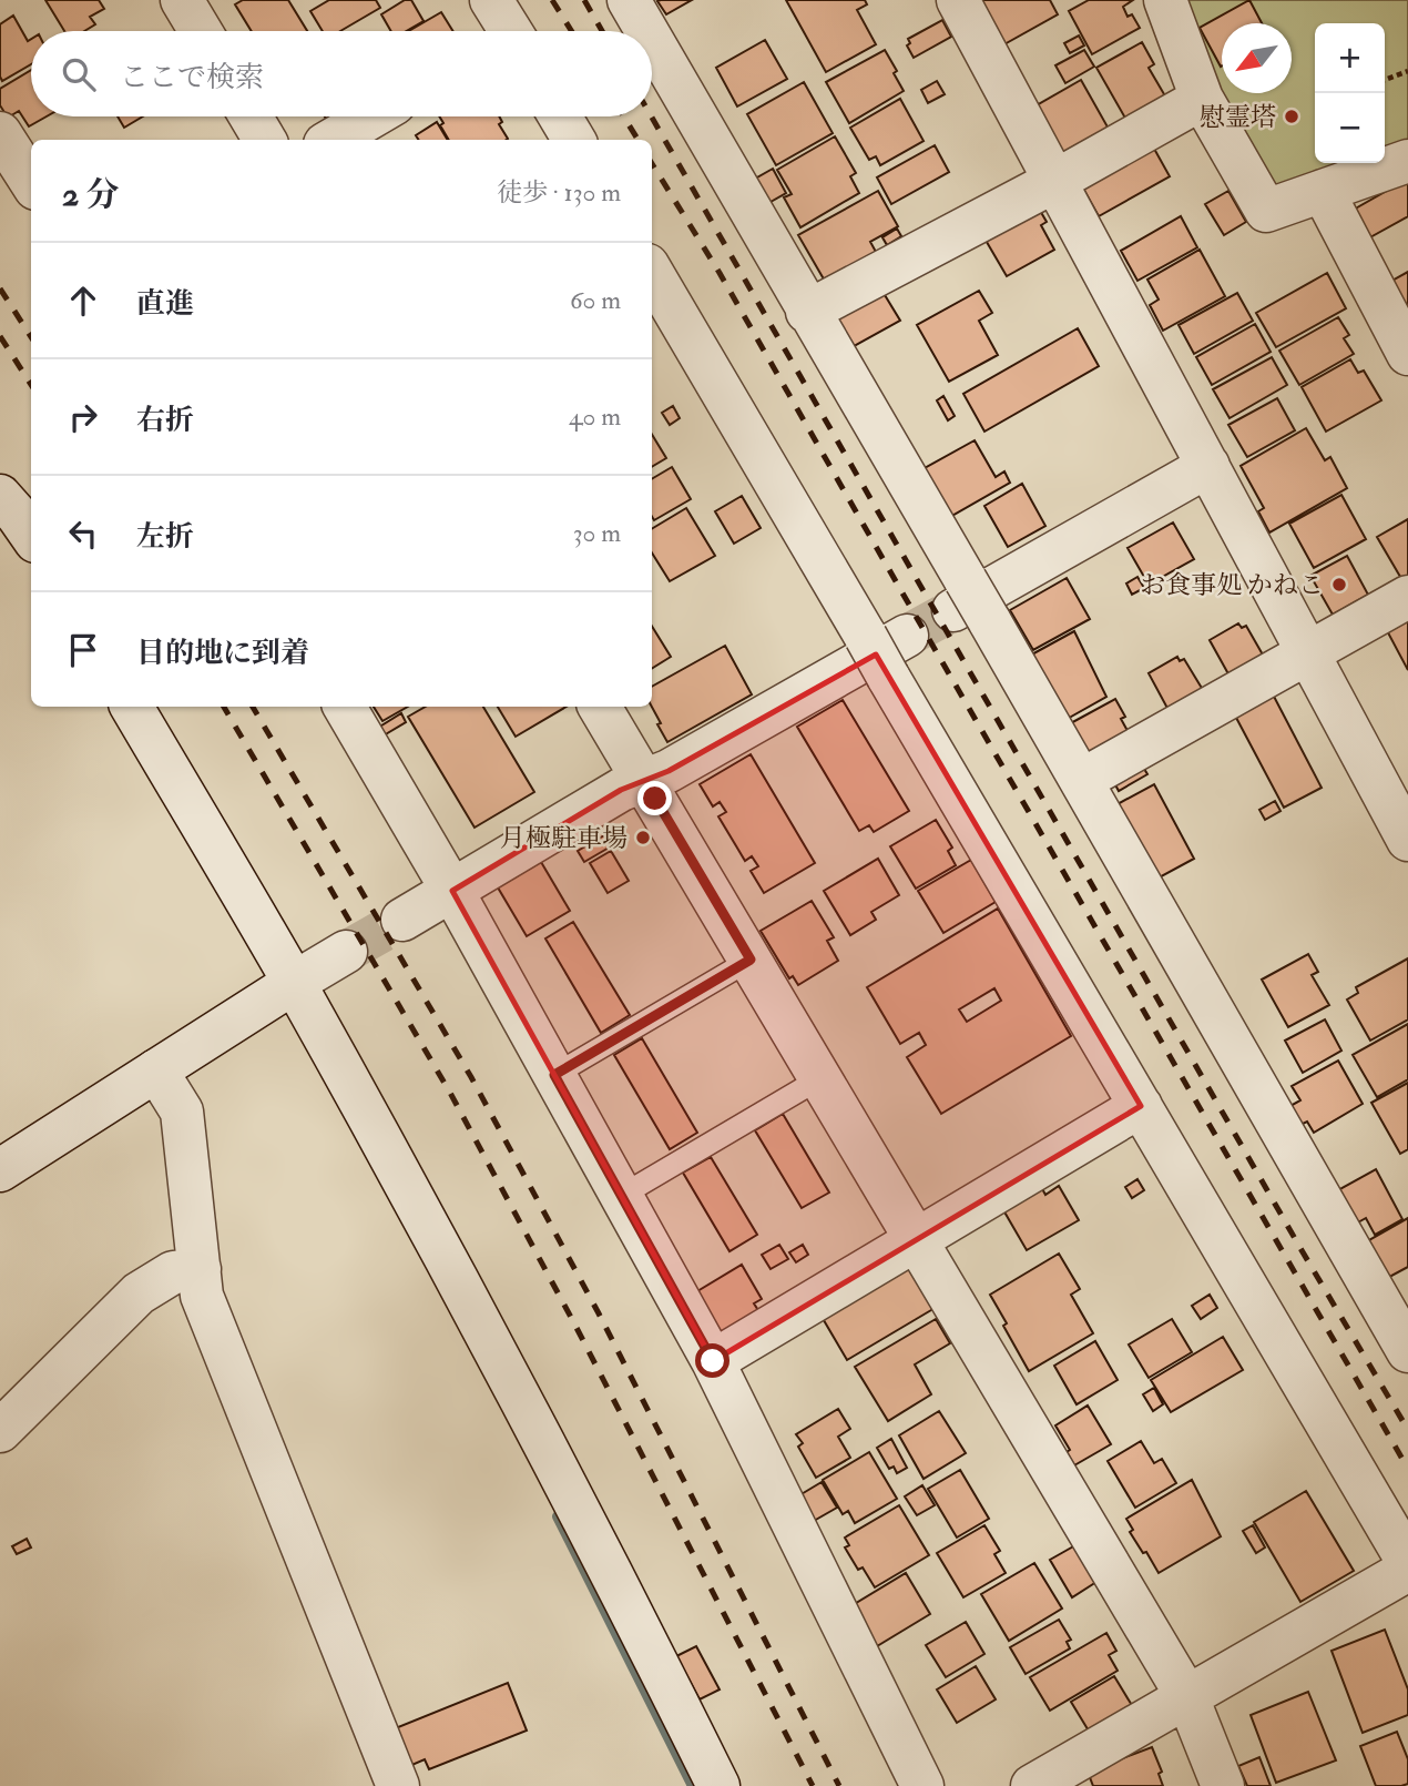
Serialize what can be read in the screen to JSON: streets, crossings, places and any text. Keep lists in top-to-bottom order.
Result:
{
  "places": ["慰霊塔", "お食事処 かねこ", "月極駐車場"],
  "north": "bottom left",
  "page": {
    "map_buttons": ["+", "−"],
    "search": "ここで検索",
    "heading": ["2 分", "徒歩 · 130 m"],
    "list": [
      ["直進", "60 m"],
      ["右折", "40 m"],
      ["左折", "30 m"],
      "目的地に到着"
    ]
  }
}
